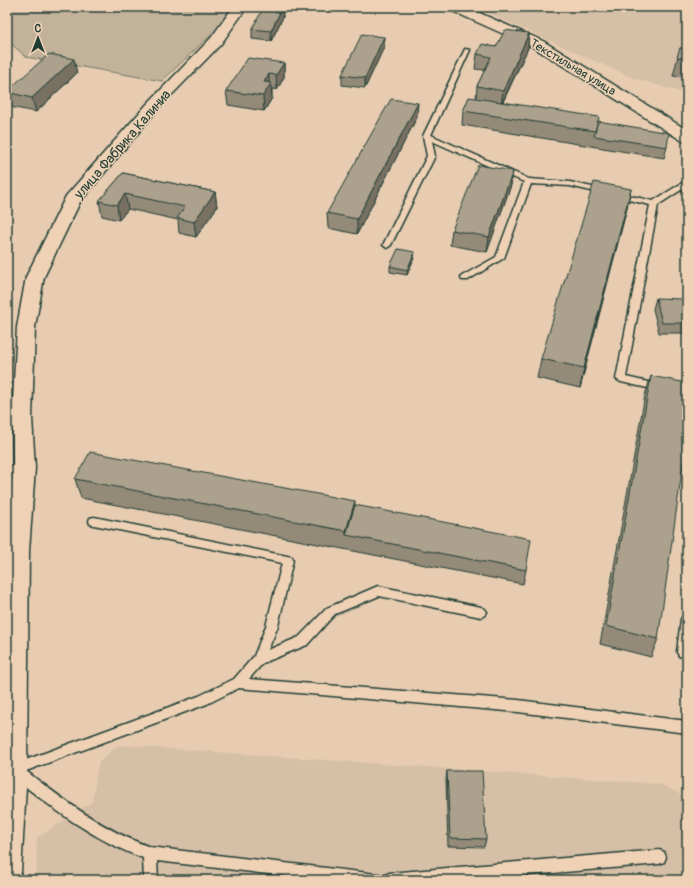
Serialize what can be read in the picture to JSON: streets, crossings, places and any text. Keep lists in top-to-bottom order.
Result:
{
  "streets": {
    "street": ["Текстильная улица", "улица Фабрика Калиниа"]
  },
  "north": "top"
}
